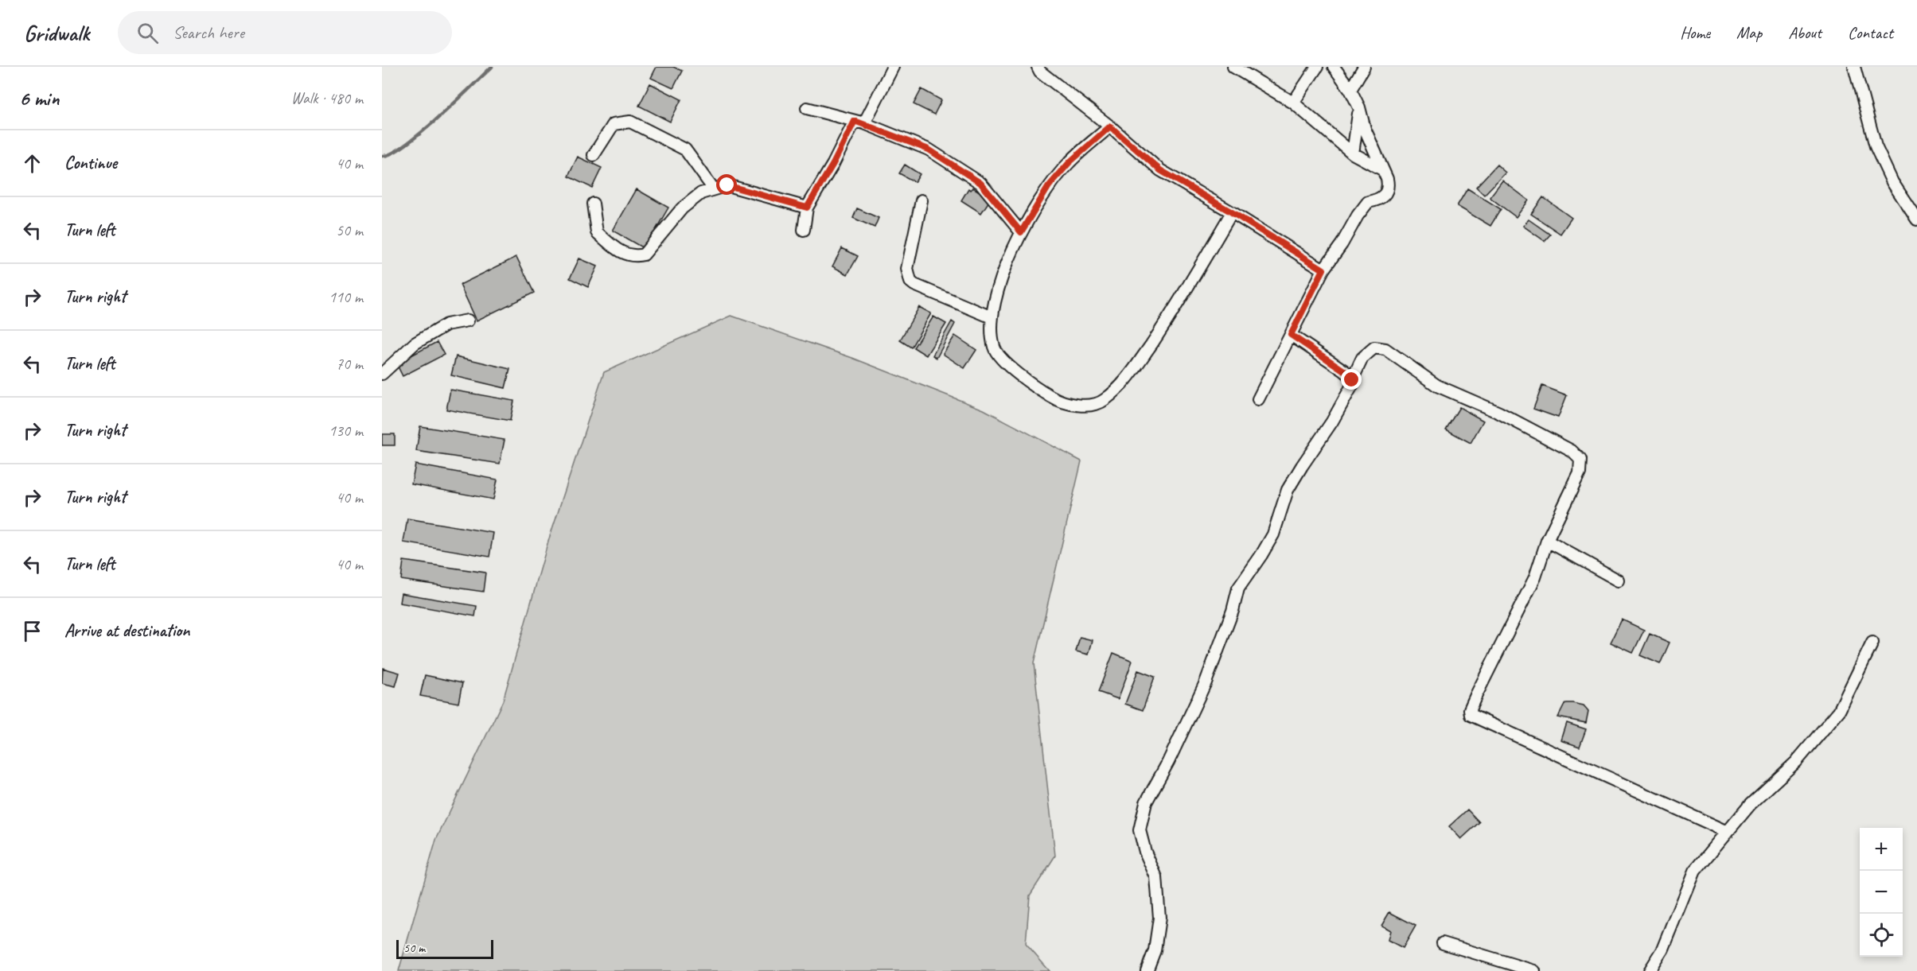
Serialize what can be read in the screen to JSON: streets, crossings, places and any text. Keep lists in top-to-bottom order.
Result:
{
  "scale_bar": "50 m",
  "page": {
    "header": "Gridwalk",
    "search": "Search here",
    "nav": [
      "Home",
      "Map",
      "About",
      "Contact"
    ],
    "heading": ["6 min", "Walk · 480 m"],
    "list": [
      ["Continue", "40 m"],
      ["Turn left", "50 m"],
      ["Turn right", "110 m"],
      ["Turn left", "70 m"],
      ["Turn right", "130 m"],
      ["Turn right", "40 m"],
      ["Turn left", "40 m"],
      "Arrive at destination"
    ],
    "map_buttons": ["+", "−"],
    "scale": "50 m"
  }
}
